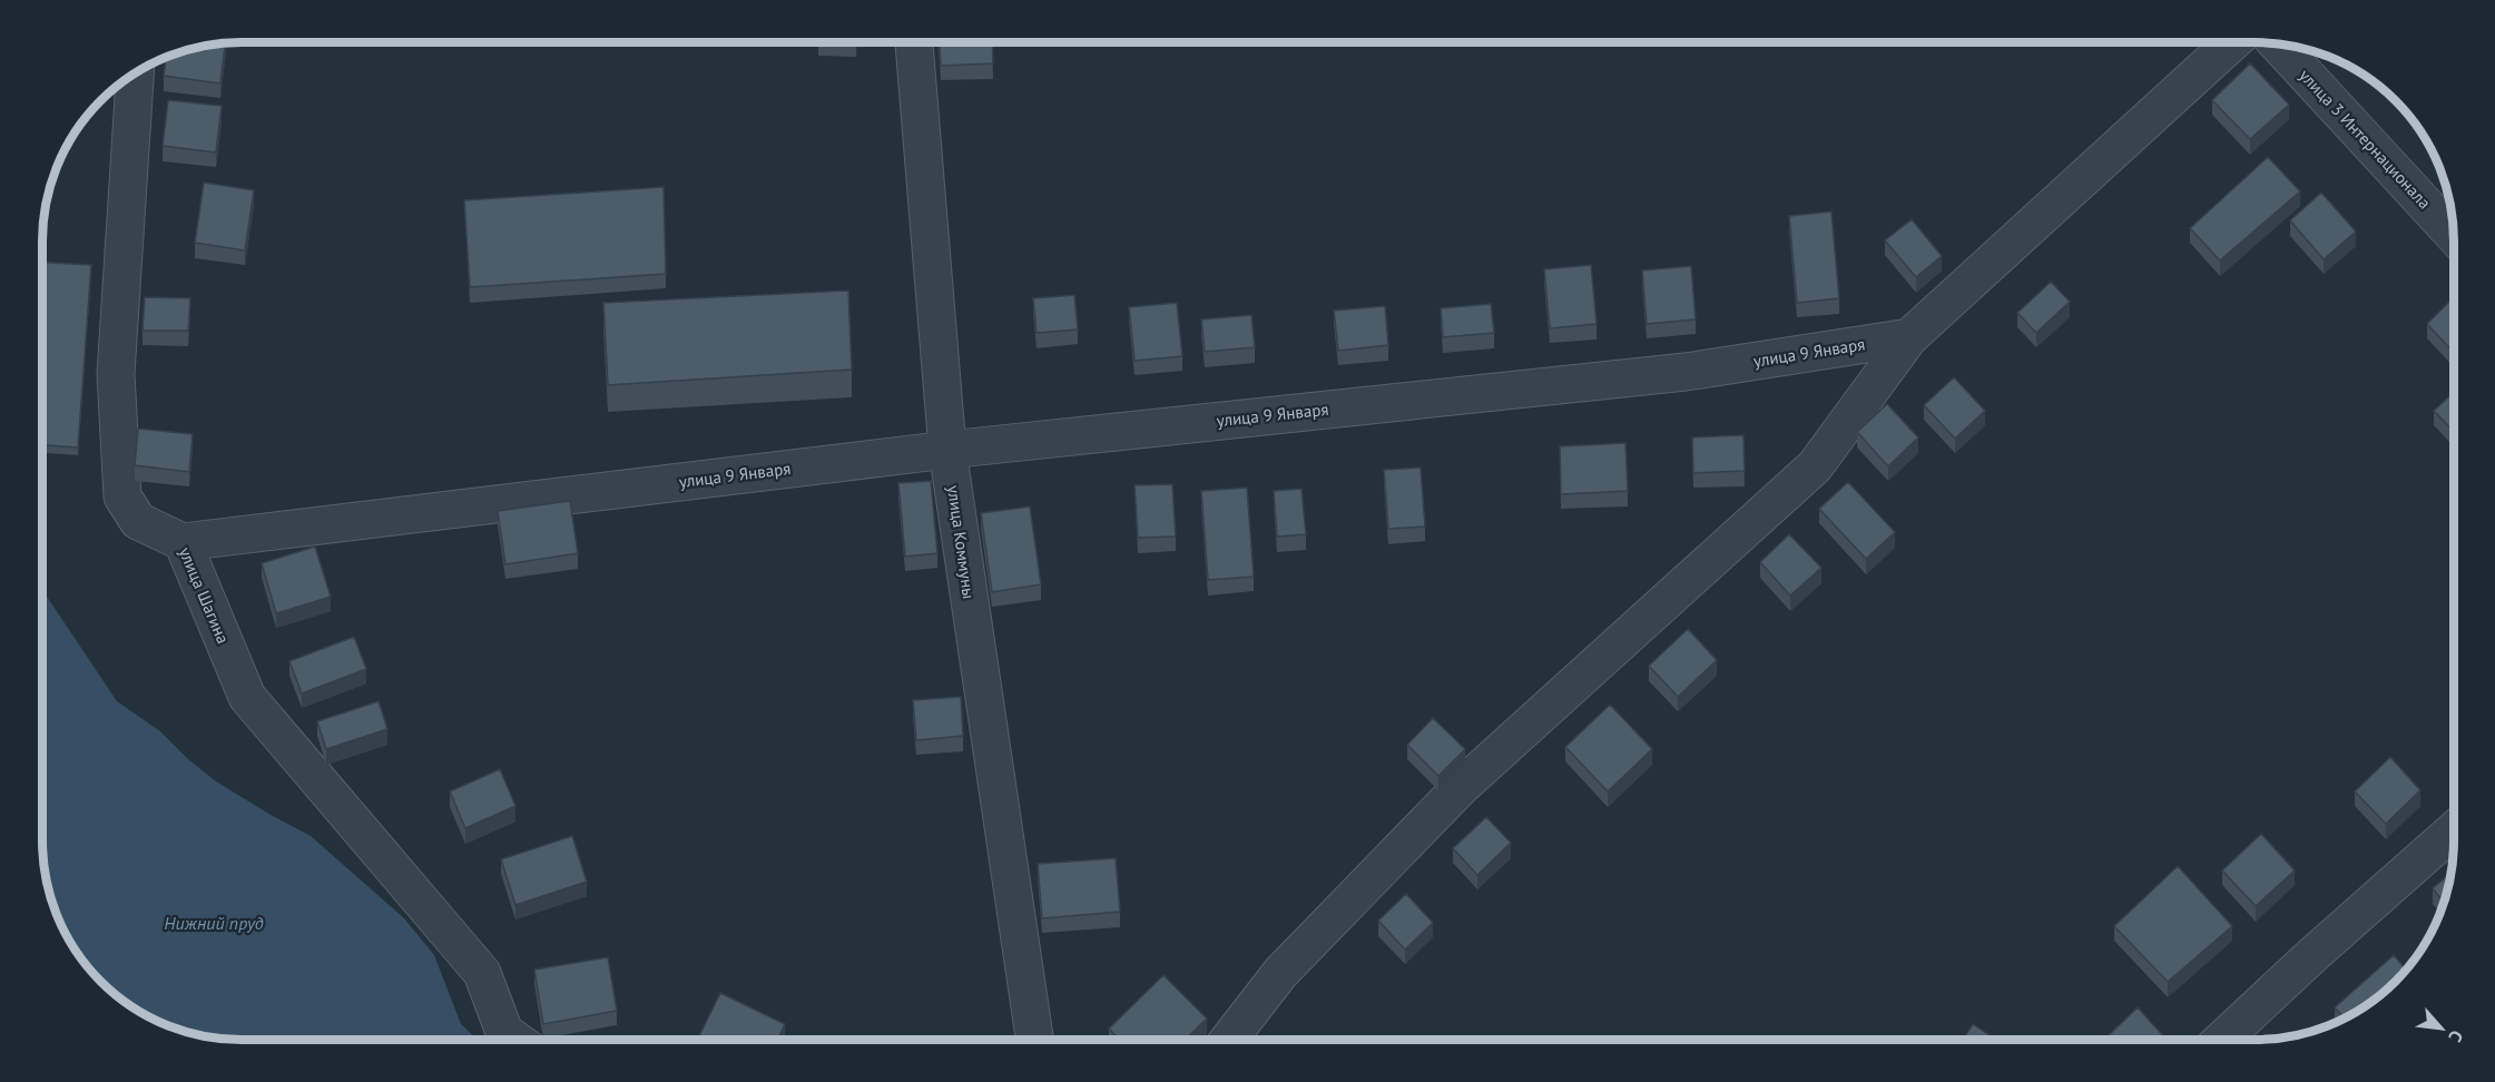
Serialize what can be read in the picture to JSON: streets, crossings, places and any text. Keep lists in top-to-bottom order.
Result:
{
  "streets": {
    "street": [
      "улица 3 Интернационала",
      "улица 9 Января",
      "улица Коммуны",
      "улица Шагина"
    ]
  },
  "crossings": [
    ["улица 9 Января", "улица Коммуны"],
    ["улица 9 Января", "улица Шагина"]
  ],
  "water": ["Нижний пруд"],
  "north": "bottom right"
}
